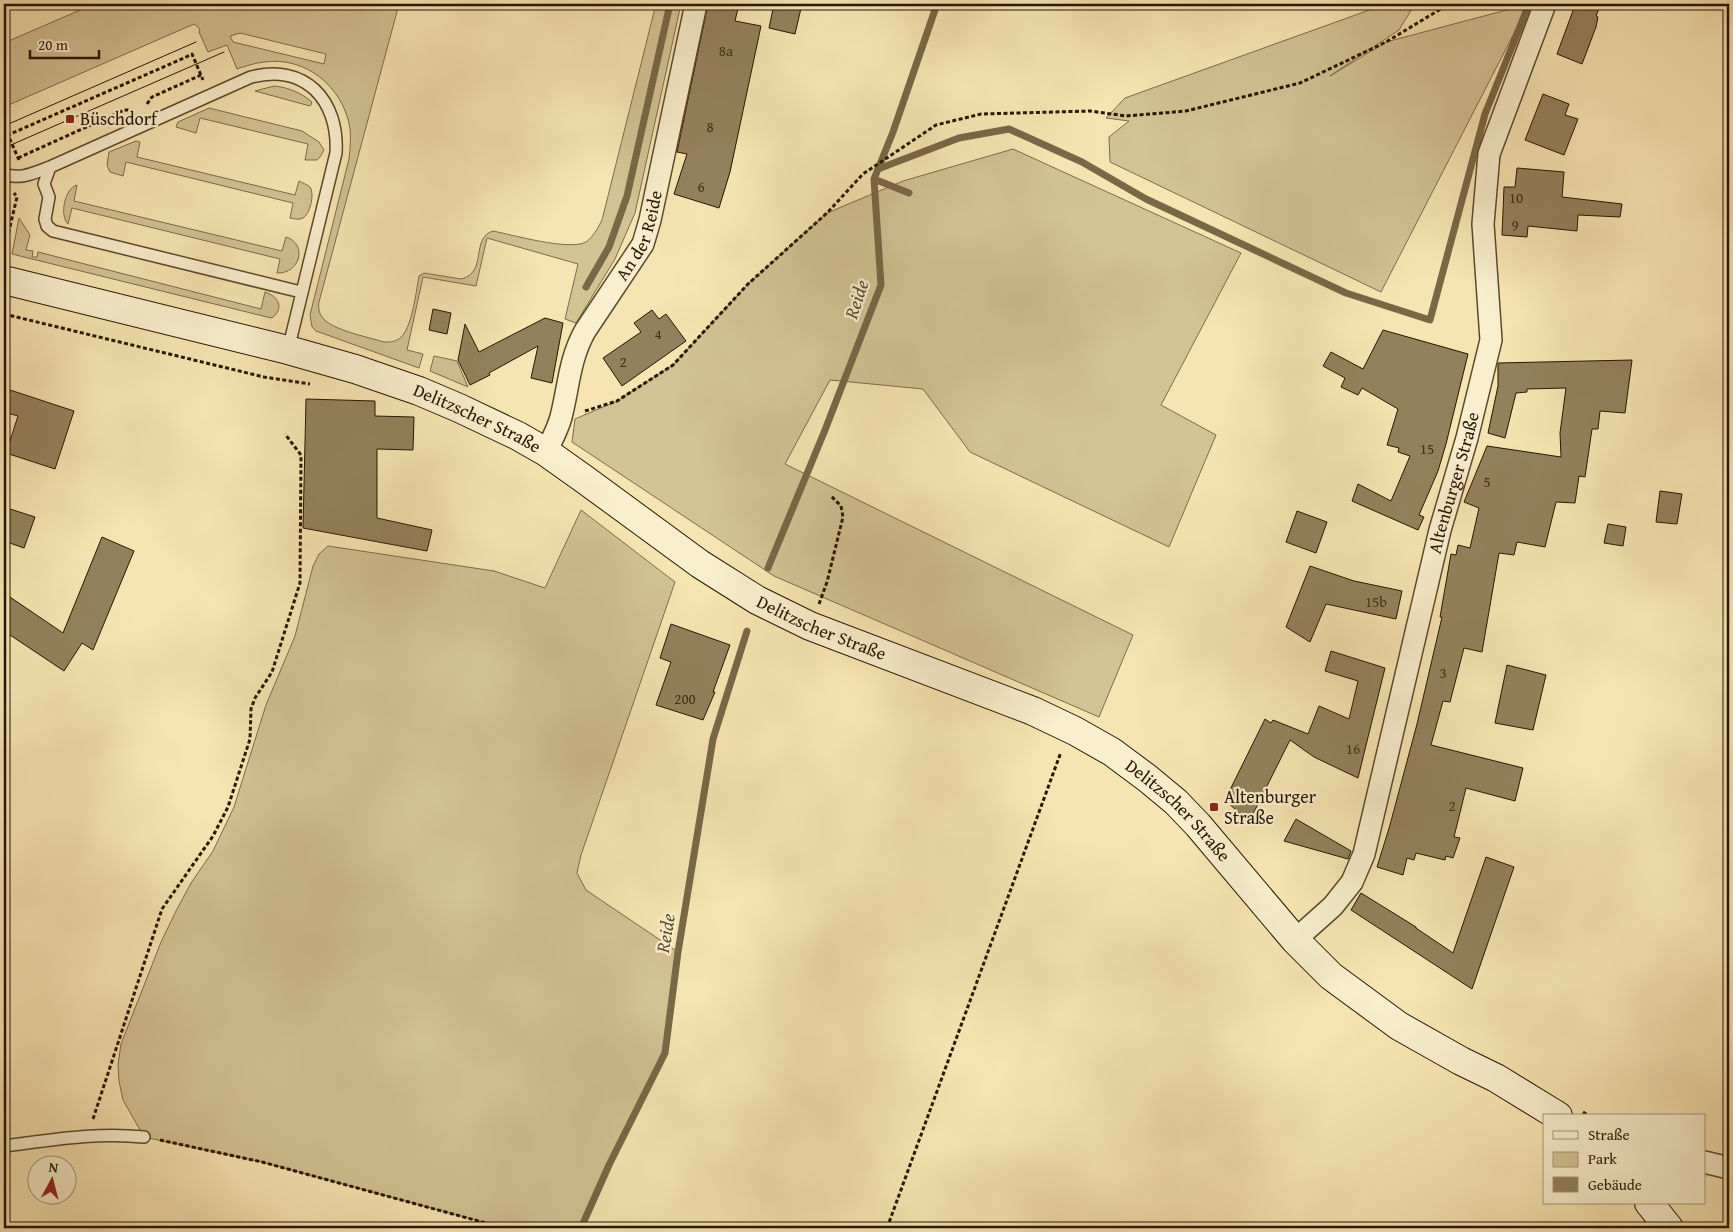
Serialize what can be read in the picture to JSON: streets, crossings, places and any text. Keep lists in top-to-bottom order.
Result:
{
  "streets": {
    "main road": ["Delitzscher Straße"],
    "street": ["An der Reide", "Altenburger Straße"]
  },
  "crossings": [
    ["An der Reide", "Delitzscher Straße"],
    ["Delitzscher Straße", "Altenburger Straße"]
  ],
  "water": ["Reide"],
  "places": {
    "transit": ["Büschdorf", "Altenburger Straße"]
  },
  "house_numbers": [
    "8a",
    "8",
    "6",
    "10",
    "9",
    "4",
    "2",
    "15",
    "5",
    "15b",
    "3",
    "200",
    "16",
    "2"
  ],
  "legend": ["Straße", "Park", "Gebäude"],
  "scale_bar": "20 m",
  "north": "top"
}
